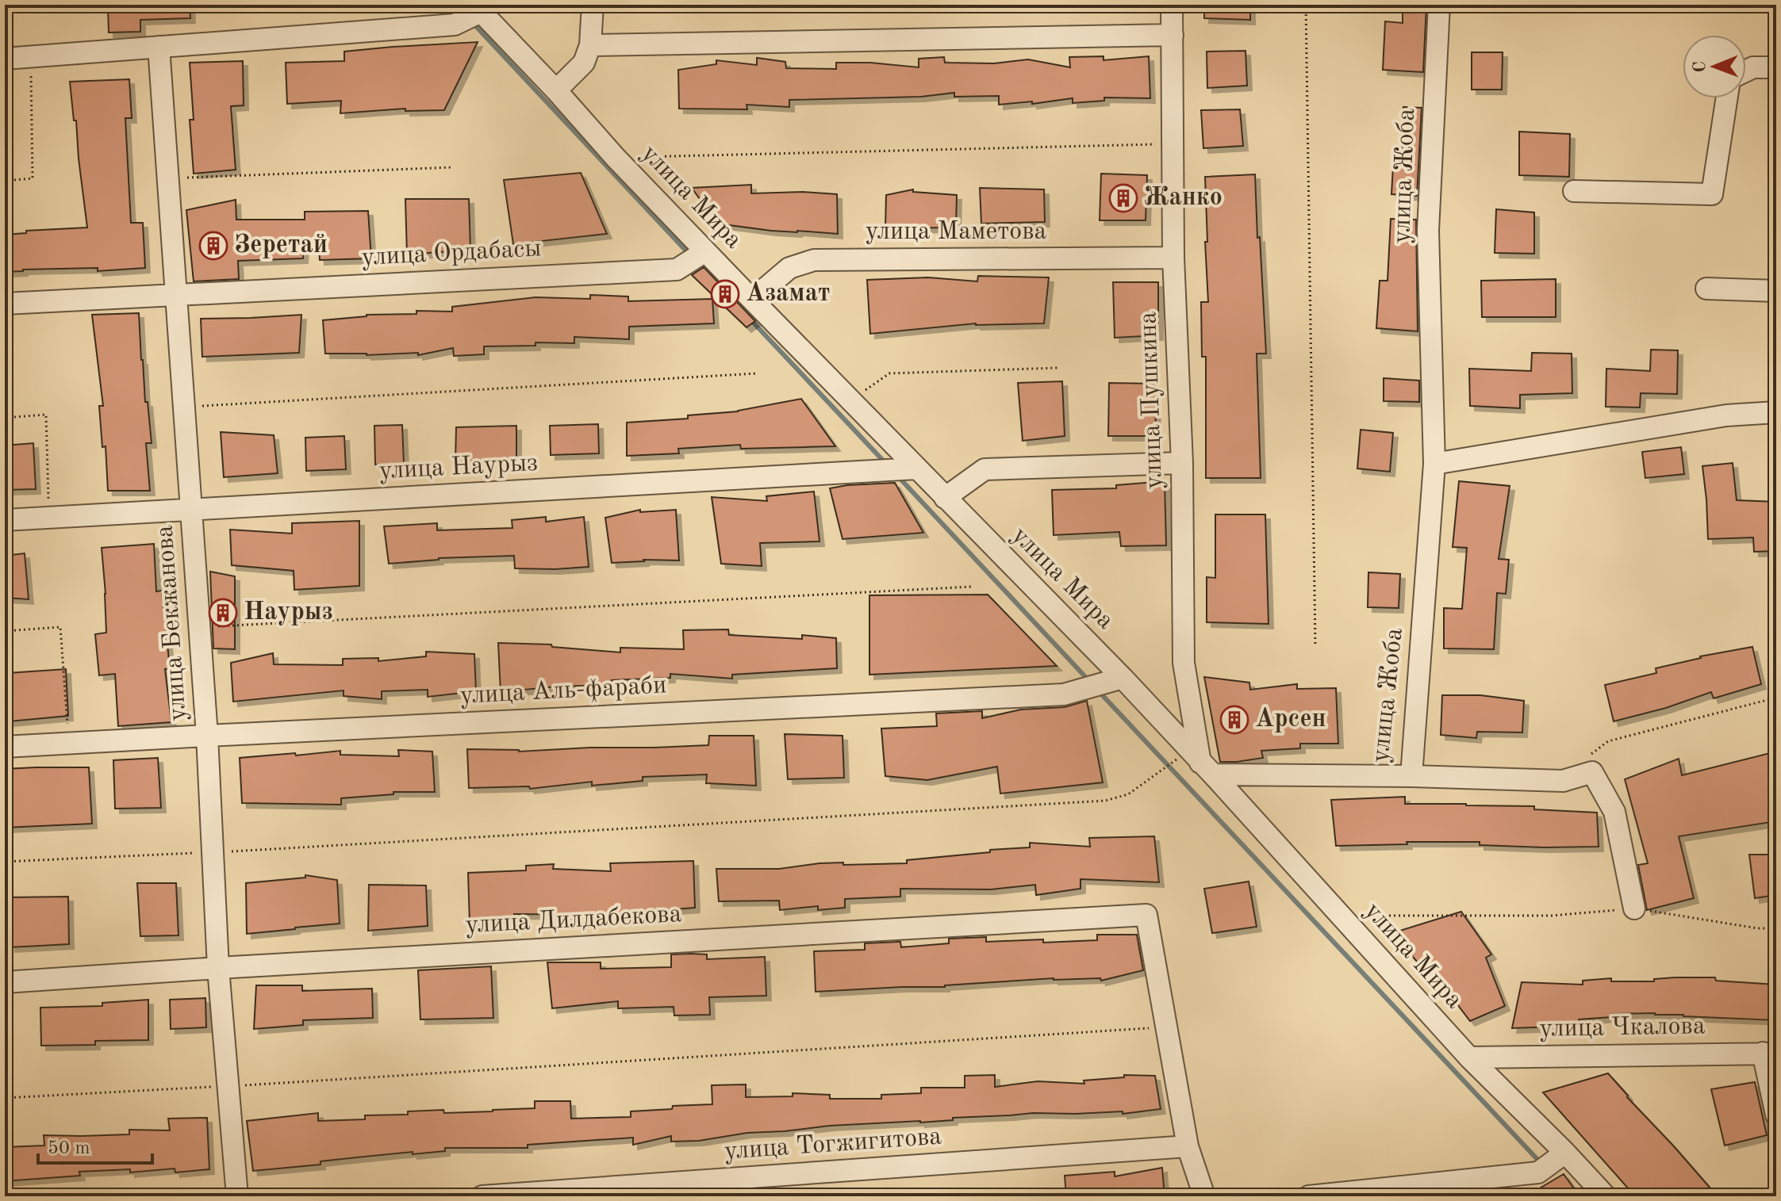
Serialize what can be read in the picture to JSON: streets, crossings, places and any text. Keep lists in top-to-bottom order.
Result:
{
  "streets": {
    "street": [
      "улица Жоба",
      "улица Мира",
      "улица Маметова",
      "улица Ордабасы",
      "улица Пушкина",
      "улица Наурыз",
      "улица Бекжанова",
      "улица Аль-фараби",
      "улица Дилдабекова",
      "улица Чкалова",
      "улица Тогжигитова"
    ]
  },
  "crossings": [
    ["улица Жоба", "улица Мира"],
    ["улица Жоба", "улица Пушкина"],
    ["улица Мира", "улица Маметова"],
    ["улица Мира", "улица Ордабасы"],
    ["улица Мира", "улица Пушкина"],
    ["улица Мира", "улица Наурыз"],
    ["улица Мира", "улица Аль-фараби"],
    ["улица Мира", "улица Чкалова"],
    ["улица Маметова", "улица Пушкина"],
    ["улица Ордабасы", "улица Бекжанова"],
    ["улица Наурыз", "улица Бекжанова"],
    ["улица Бекжанова", "улица Аль-фараби"],
    ["улица Бекжанова", "улица Дилдабекова"]
  ],
  "places": {
    "building": [
      "Жанко",
      "Зеретай",
      "Азамат",
      "Наурыз",
      "Арсен"
    ]
  },
  "scale_bar": "50 m",
  "north": "left"
}
